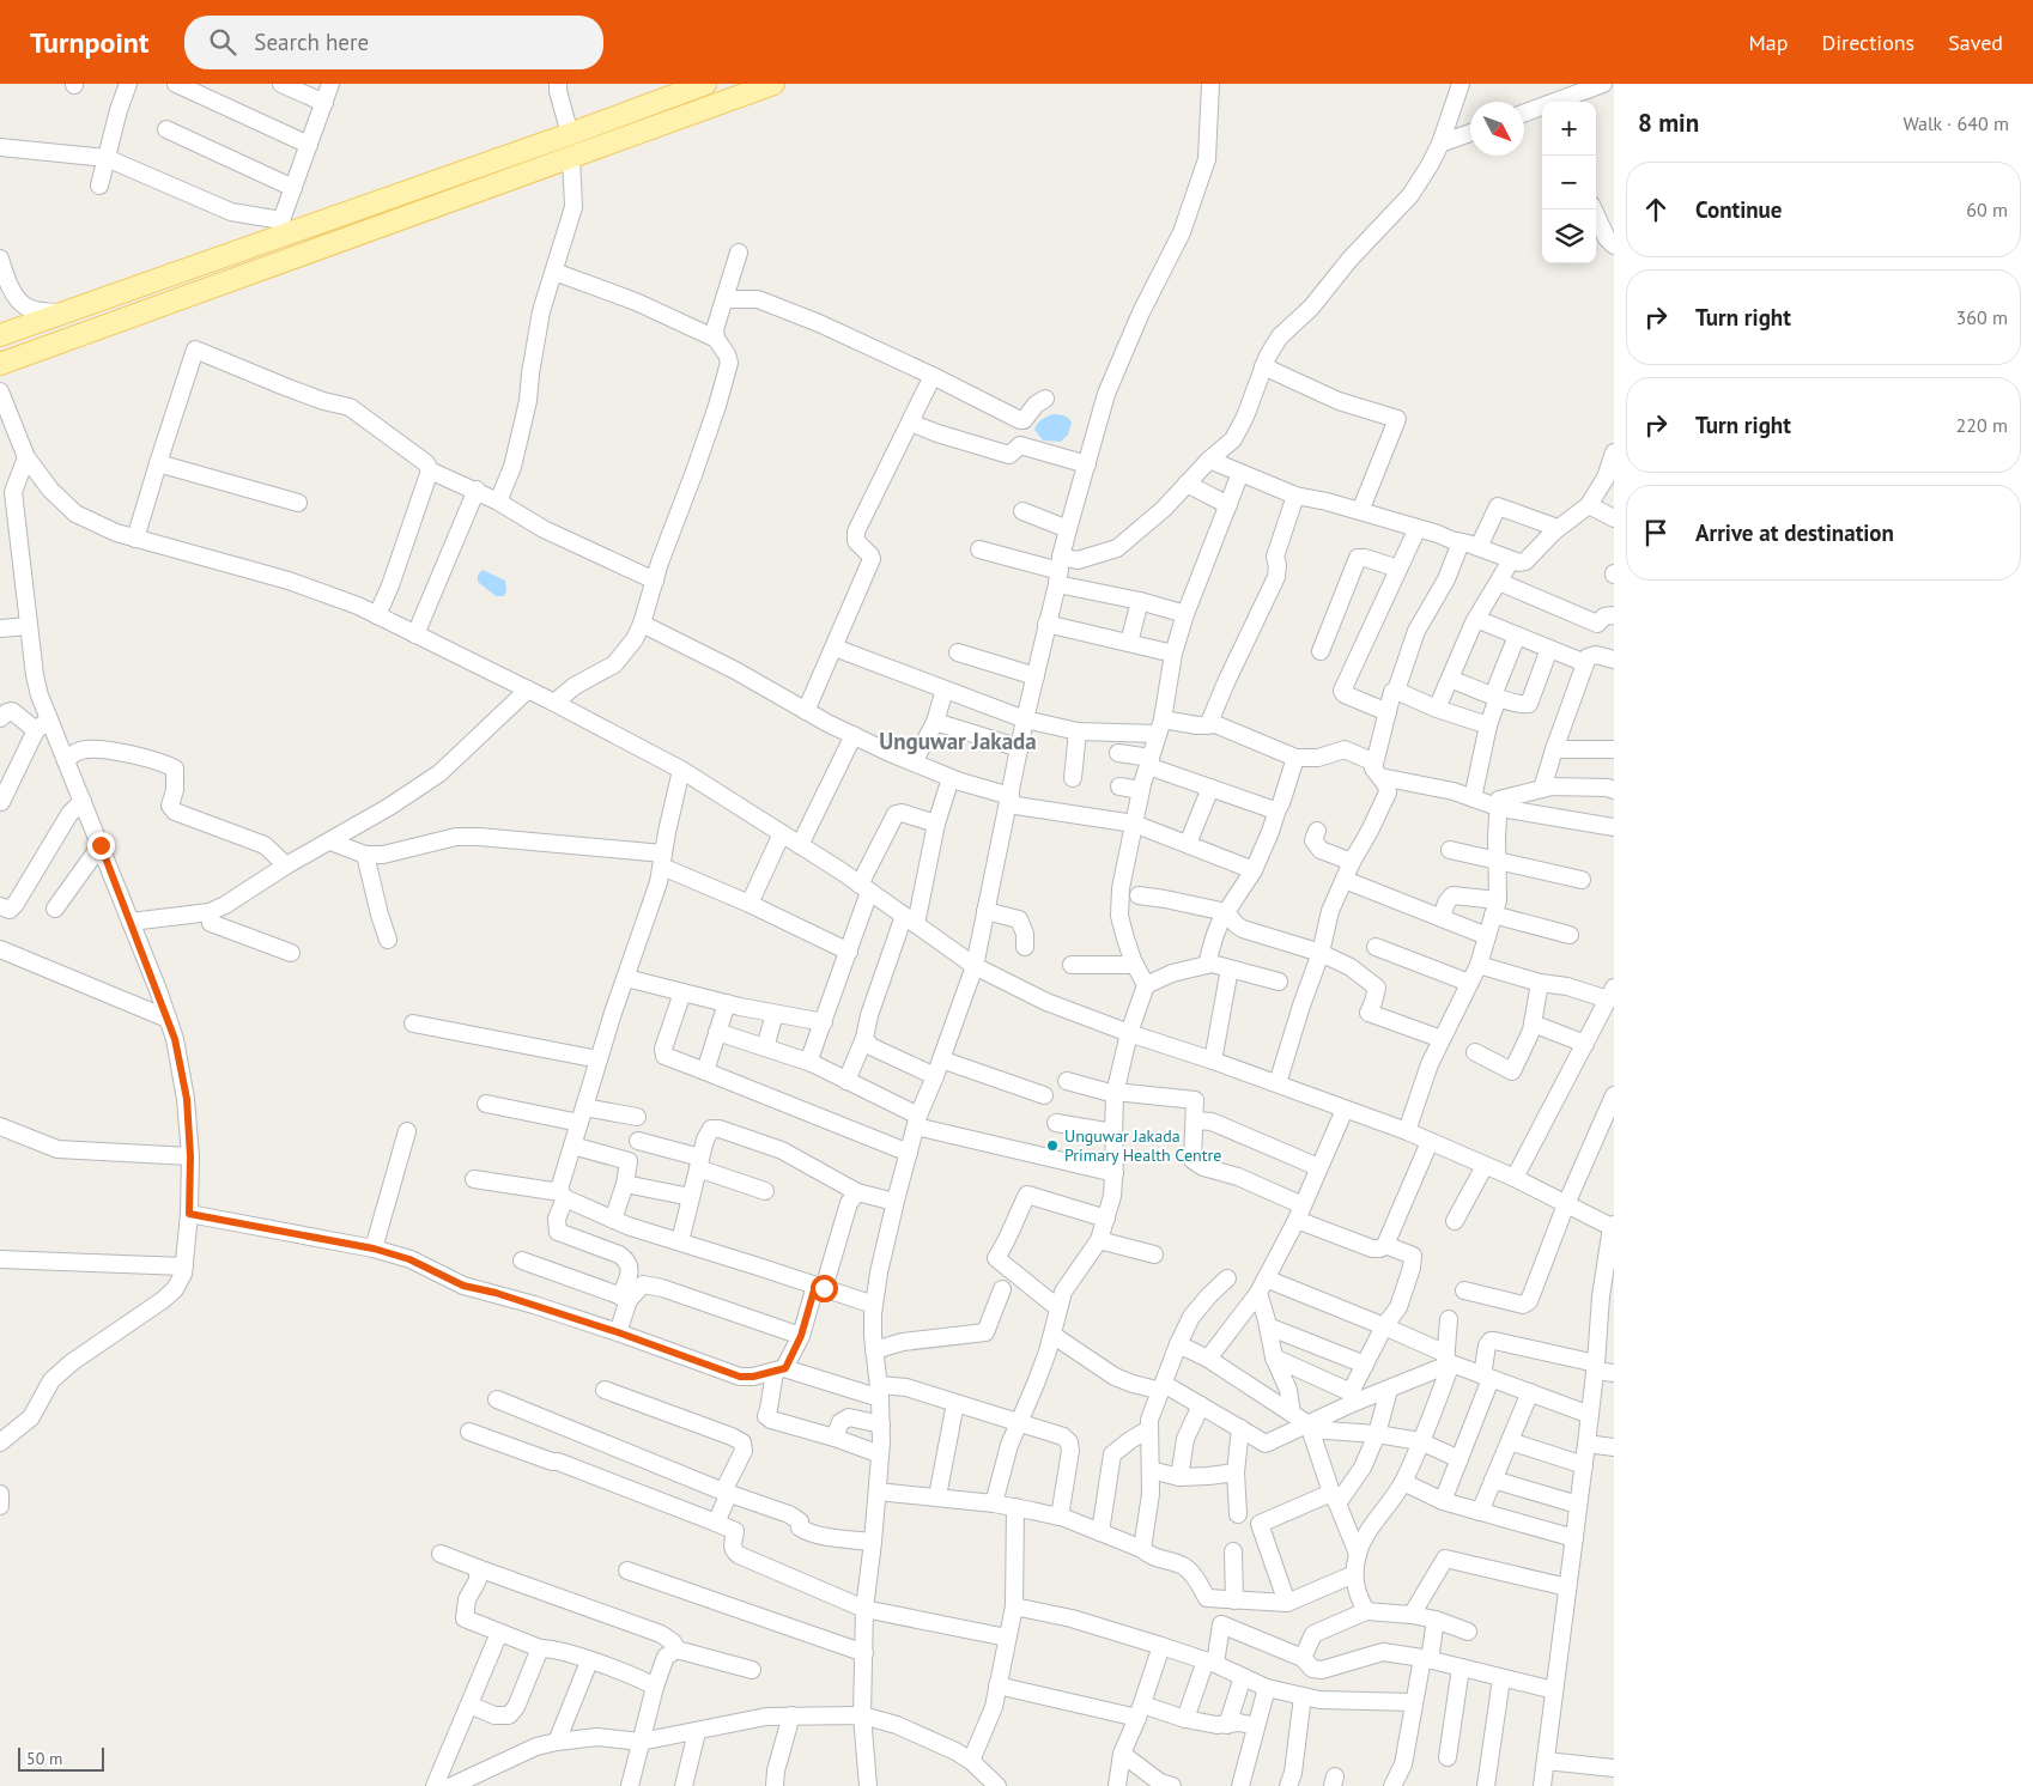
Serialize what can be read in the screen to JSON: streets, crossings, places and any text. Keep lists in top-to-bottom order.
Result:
{
  "districts": ["Unguwar Jakada"],
  "places": ["Unguwar Jakada Primary Health Centre"],
  "scale_bar": "50 m",
  "north": "bottom right",
  "page": {
    "header": "Turnpoint",
    "search": "Search here",
    "nav": ["Map", "Directions", "Saved"],
    "heading": ["8 min", "Walk · 640 m"],
    "map_buttons": ["+", "−"],
    "list": [
      ["Continue", "60 m"],
      ["Turn right", "360 m"],
      ["Turn right", "220 m"],
      "Arrive at destination"
    ],
    "scale": "50 m"
  }
}
